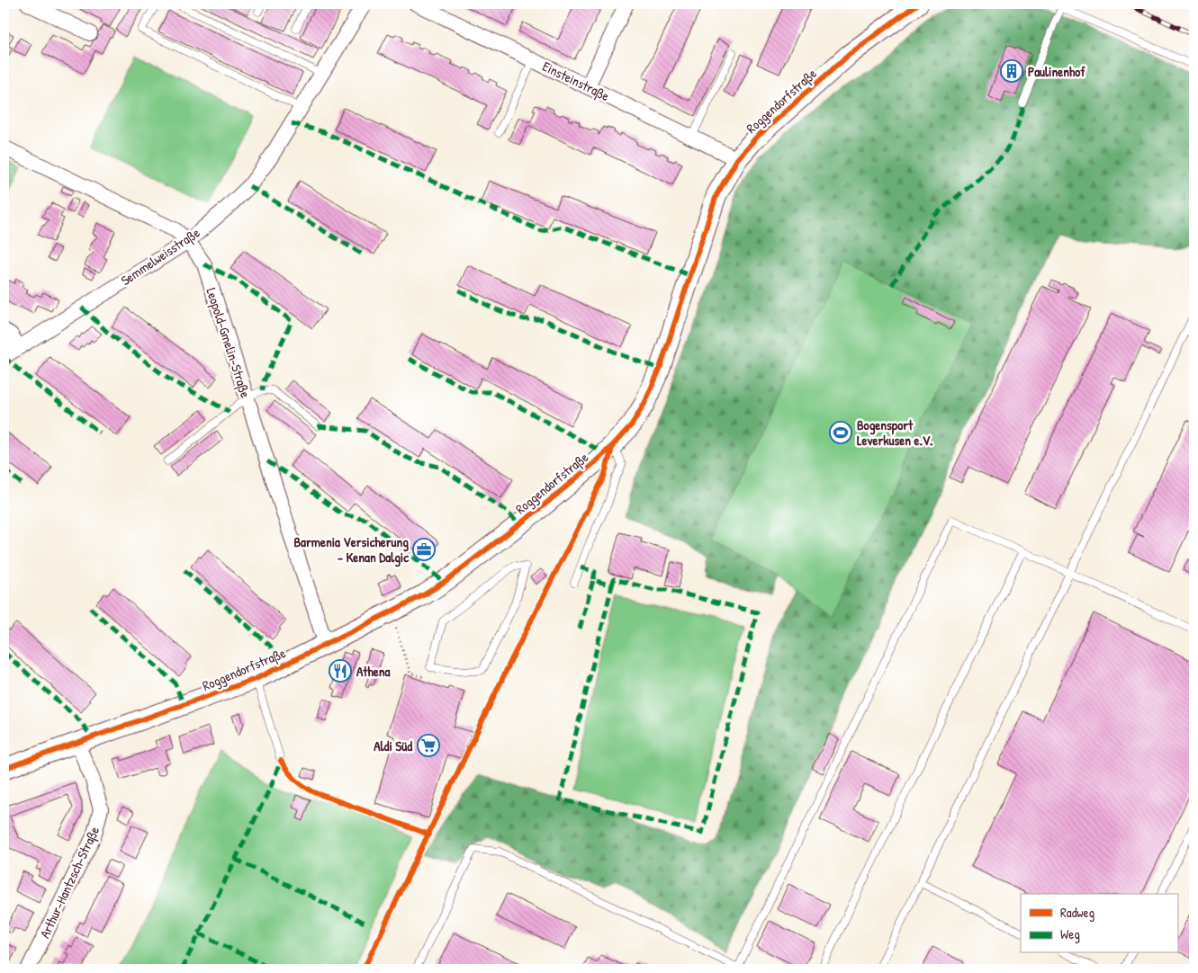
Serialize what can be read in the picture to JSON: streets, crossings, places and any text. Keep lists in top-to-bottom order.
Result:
{
  "streets": {
    "street": [
      "Einsteinstraße",
      "Roggendorfstraße",
      "Semmelweisstraße",
      "Leopold-Gmelin-Straße",
      "Arthur-Hantzsch-Straße"
    ]
  },
  "crossings": [
    ["Einsteinstraße", "Roggendorfstraße"],
    ["Roggendorfstraße", "Leopold-Gmelin-Straße"],
    ["Roggendorfstraße", "Arthur-Hantzsch-Straße"],
    ["Semmelweisstraße", "Leopold-Gmelin-Straße"]
  ],
  "places": {
    "building": ["Paulinenhof"],
    "sports": ["Bogensport Leverkusen e.V."],
    "office": ["Barmenia Versicherung - Kenan Dalgic"],
    "restaurant": ["Athena"],
    "supermarket": ["Aldi Süd"]
  },
  "legend": ["Radweg", "Weg"]
}
